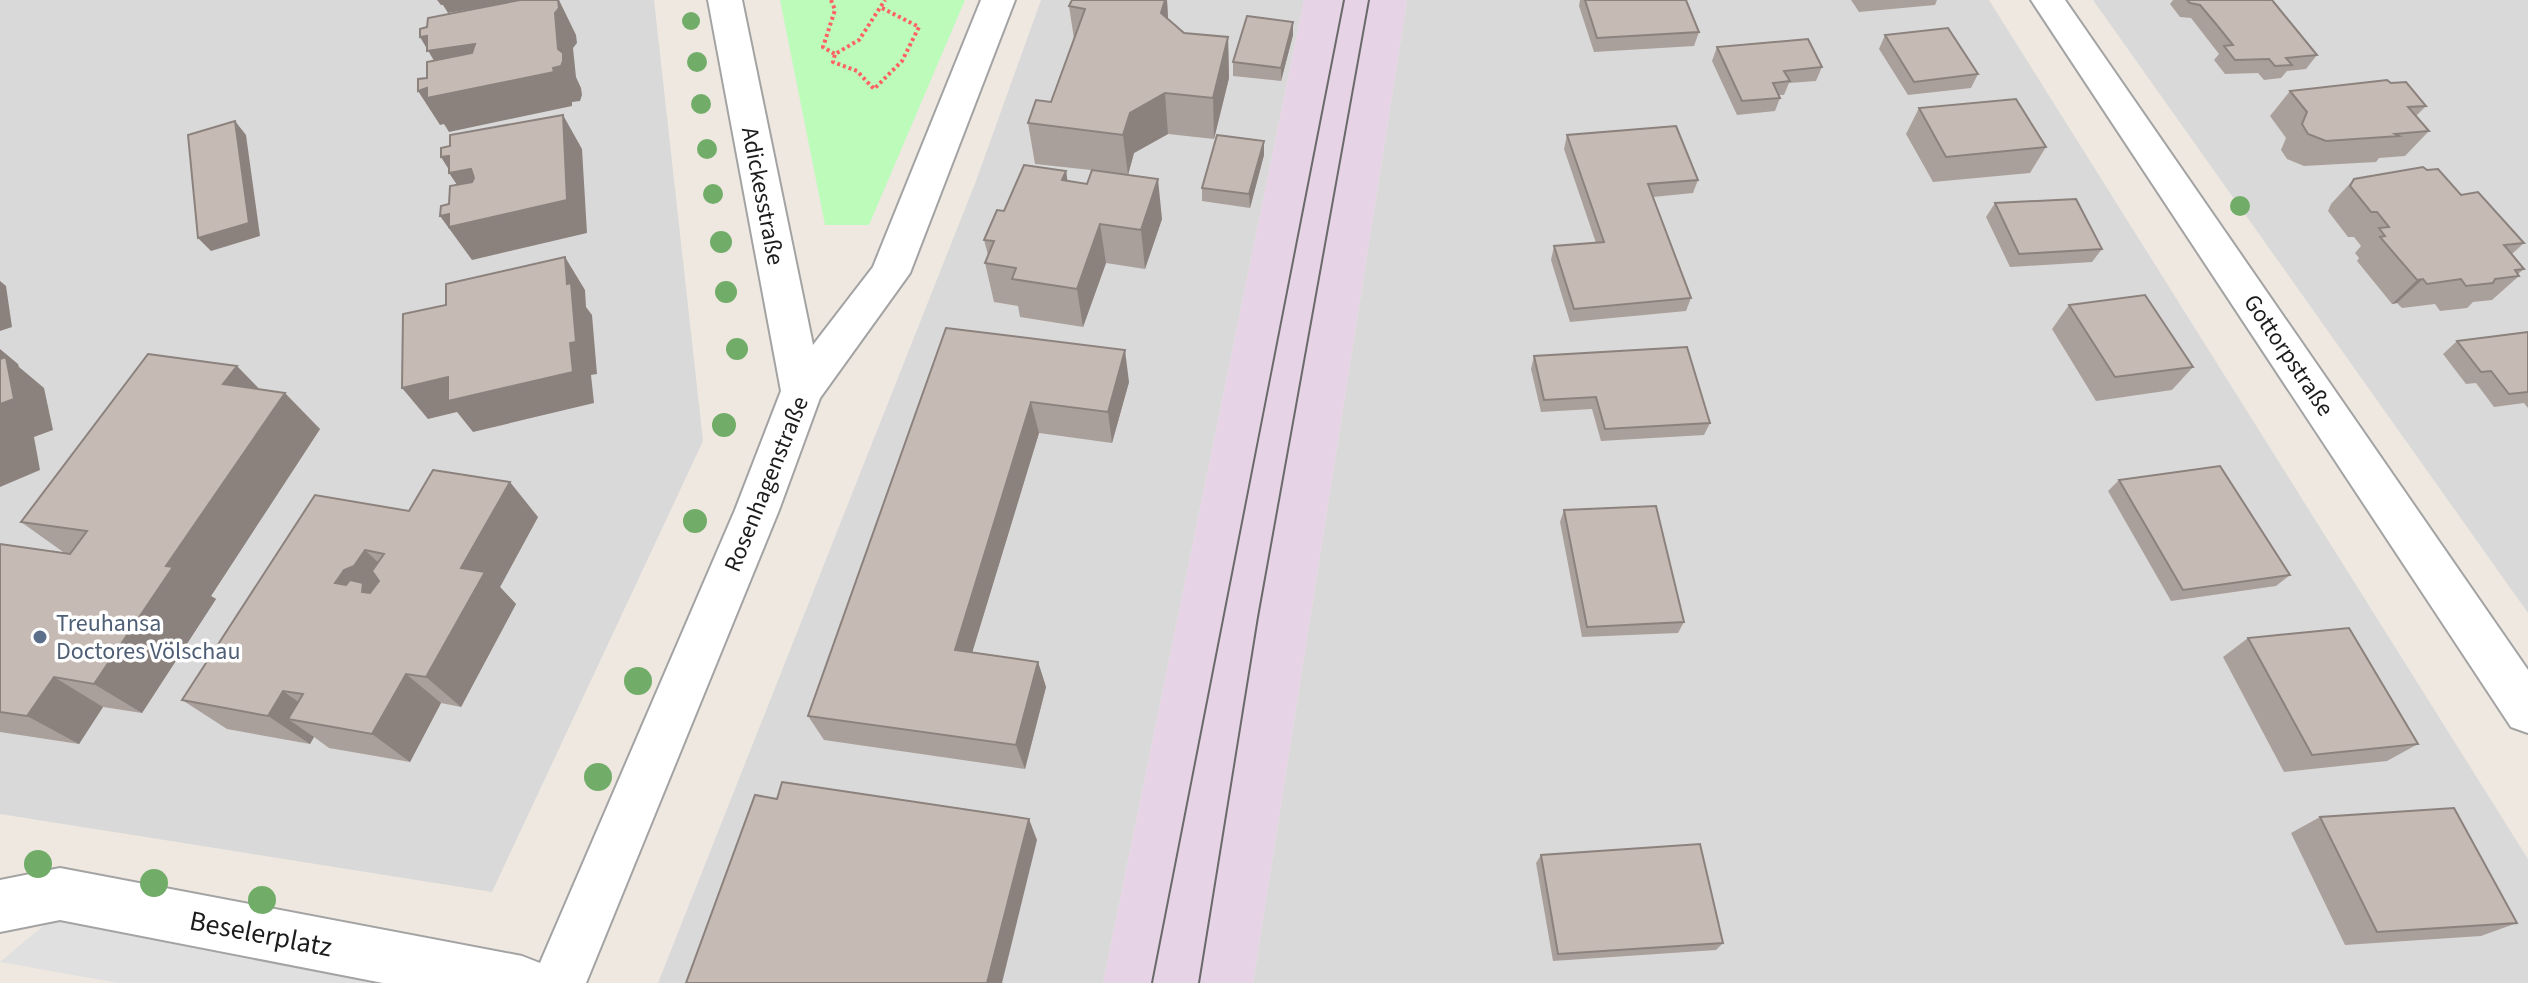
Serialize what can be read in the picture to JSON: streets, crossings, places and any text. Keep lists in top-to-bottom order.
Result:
{
  "streets": {
    "street": [
      "Adickesstraße",
      "Gottorpstraße",
      "Rosenhagenstraße",
      "Beselerplatz"
    ]
  },
  "crossings": [
    ["Adickesstraße", "Rosenhagenstraße"]
  ],
  "places": ["Treuhansa Doctores Völschau"]
}
